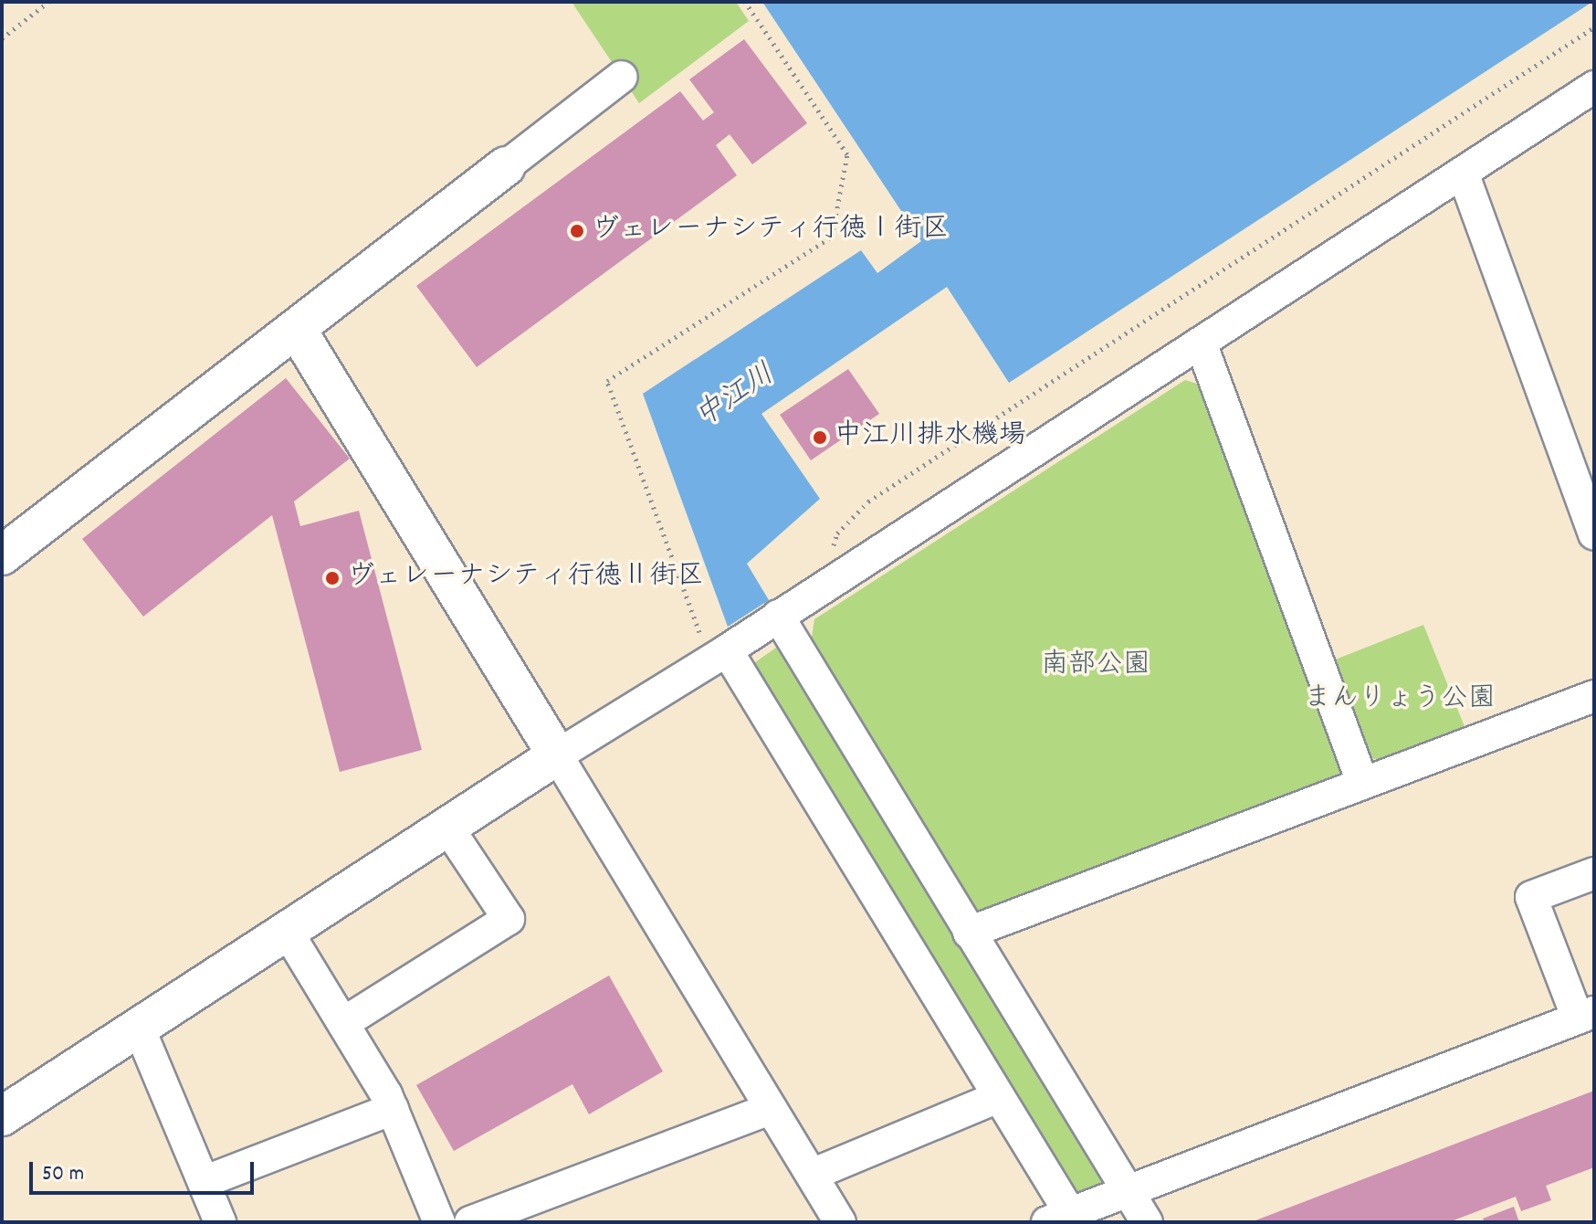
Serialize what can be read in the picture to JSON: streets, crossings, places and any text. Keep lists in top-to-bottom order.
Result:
{
  "water": ["中江川"],
  "parks": ["南部公園", "まんりょう公園"],
  "places": ["ヴェレーナシティ行徳Ⅰ街区", "中江川排水機場", "ヴェレーナシティ行徳Ⅱ街区"],
  "scale_bar": "50 m"
}
